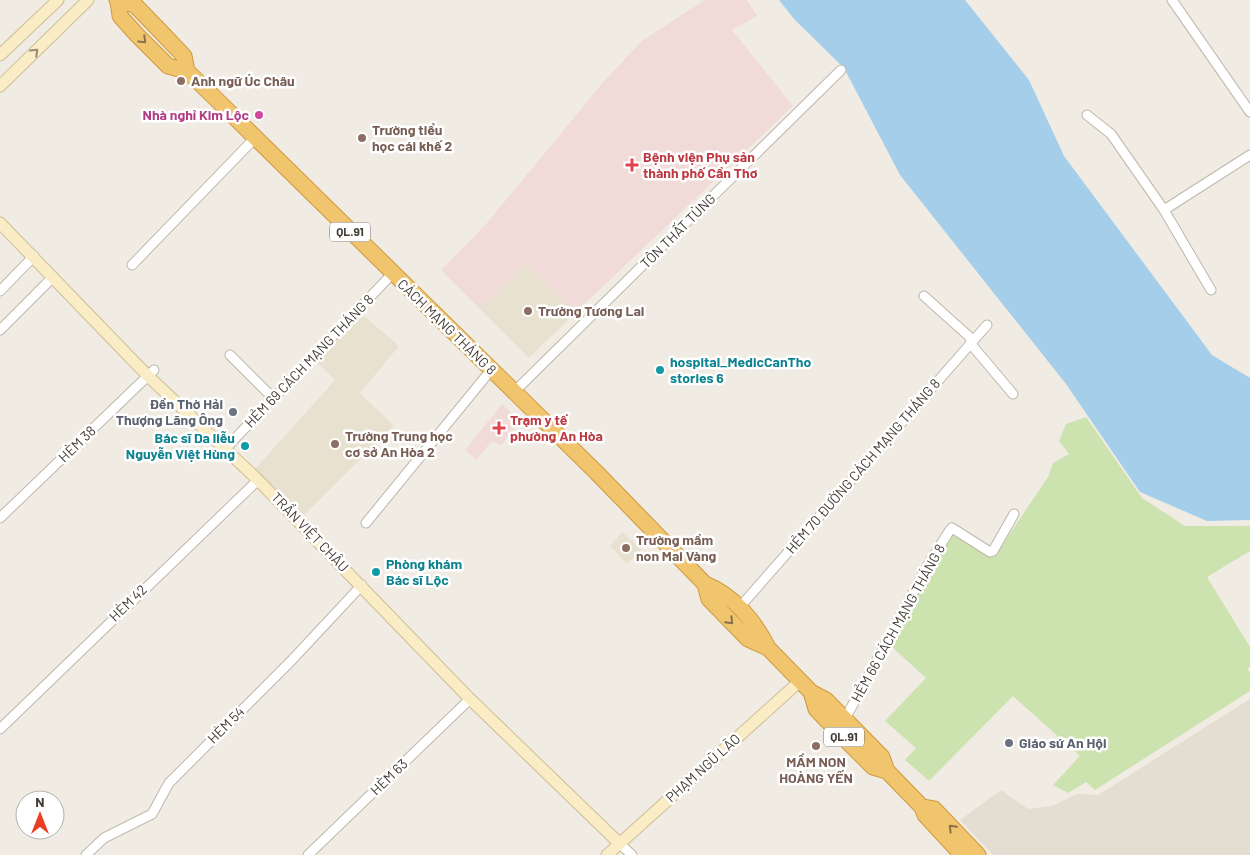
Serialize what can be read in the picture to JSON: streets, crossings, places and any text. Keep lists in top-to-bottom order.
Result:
{
  "streets": {
    "highway": ["QL.91", "CÁCH MẠNG THÁNG 8"],
    "street": [
      "TÔN THẤT TÙNG",
      "HẺM 69 CÁCH MẠNG THÁNG 8",
      "HÈM 38",
      "HẺM 70 ĐƯỜNG CÁCH MẠNG THÁNG 8",
      "TRẦN VIỆT CHÂU",
      "HÈM 42",
      "HẺM 66 CÁCH MẠNG THÁNG 8",
      "HÈM 54",
      "PHẠM NGŨ LÃO",
      "HÈM 63"
    ]
  },
  "crossings": [
    ["TÔN THẤT TÙNG", "CÁCH MẠNG THÁNG 8"],
    ["CÁCH MẠNG THÁNG 8", "HẺM 69 CÁCH MẠNG THÁNG 8"],
    ["CÁCH MẠNG THÁNG 8", "HẺM 70 ĐƯỜNG CÁCH MẠNG THÁNG 8"],
    ["CÁCH MẠNG THÁNG 8", "HẺM 66 CÁCH MẠNG THÁNG 8"],
    ["CÁCH MẠNG THÁNG 8", "PHẠM NGŨ LÃO"],
    ["HẺM 69 CÁCH MẠNG THÁNG 8", "TRẦN VIỆT CHÂU"],
    ["HÈM 38", "TRẦN VIỆT CHÂU"],
    ["TRẦN VIỆT CHÂU", "HÈM 42"],
    ["TRẦN VIỆT CHÂU", "HÈM 54"],
    ["TRẦN VIỆT CHÂU", "PHẠM NGŨ LÃO"],
    ["TRẦN VIỆT CHÂU", "HÈM 63"]
  ],
  "places": {
    "other": [
      "Anh ngữ Úc Châu",
      "Nhà nghỉ Kim Lộc",
      "Trường tiểu học cái khế 2",
      "Trường Tương Lai",
      "hospital_MedicCanTho stories 6",
      "Đền Thờ Hải Thượng Lãng Ông",
      "Trường Trung học cơ sở An Hòa 2",
      "Bác sĩ Da liễu Nguyễn Việt Hùng",
      "Trường mầm non Mai Vàng",
      "Phòng khám Bác sĩ Lộc",
      "Giáo sứ An Hội",
      "MẦM NON HOÀNG YẾN"
    ],
    "health": ["Bệnh viện Phụ sản thành phố Cần Thơ", "Trạm y tế phường An Hòa"]
  },
  "north": "top"
}
